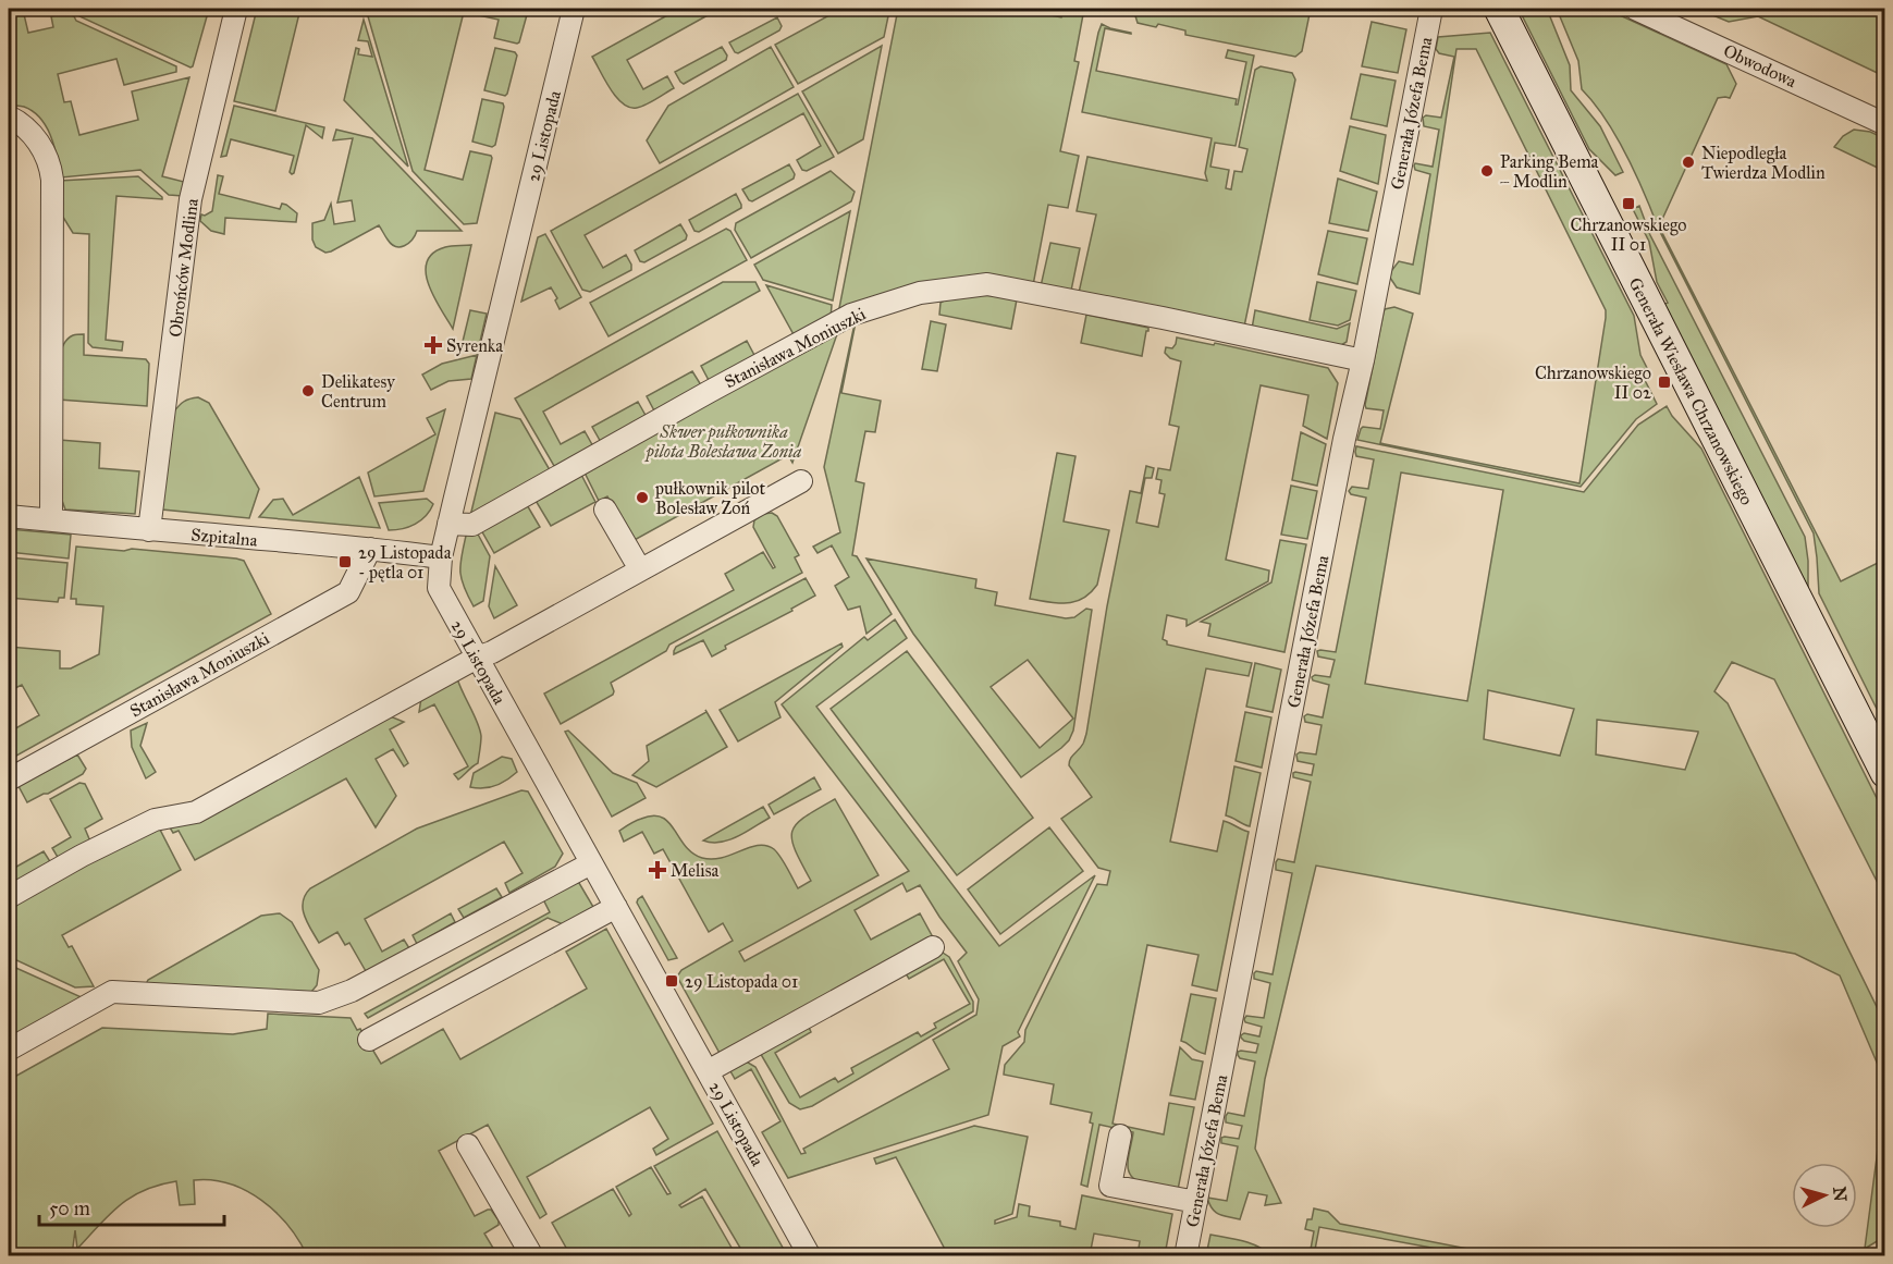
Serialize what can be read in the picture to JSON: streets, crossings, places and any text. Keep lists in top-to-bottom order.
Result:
{
  "streets": {
    "street": [
      "Obwodowa",
      "Generała Józefa Bema",
      "29 Listopada",
      "Obrońców Modlina",
      "Stanisława Moniuszki",
      "Generała Wiesława Chrzanowskiego",
      "Szpitalna"
    ]
  },
  "crossings": [
    ["Generała Józefa Bema", "Stanisława Moniuszki"],
    ["29 Listopada", "Stanisława Moniuszki"],
    ["29 Listopada", "Szpitalna"],
    ["Obrońców Modlina", "Szpitalna"],
    ["Stanisława Moniuszki", "Szpitalna"]
  ],
  "parks": ["Skwer pułkownika pilota Bolesława Zonia"],
  "places": {
    "other": [
      "Niepodległa Twierdza Modlin",
      "Parking Bema – Modlin",
      "Delikatesy Centrum",
      "pułkownik pilot Bolesław Zoń"
    ],
    "transit": [
      "Chrzanowskiego II 01",
      "Chrzanowskiego II 02",
      "29 Listopada - pętla 01",
      "29 Listopada 01"
    ],
    "health": ["Syrenka", "Melisa"]
  },
  "scale_bar": "50 m",
  "north": "right"
}
